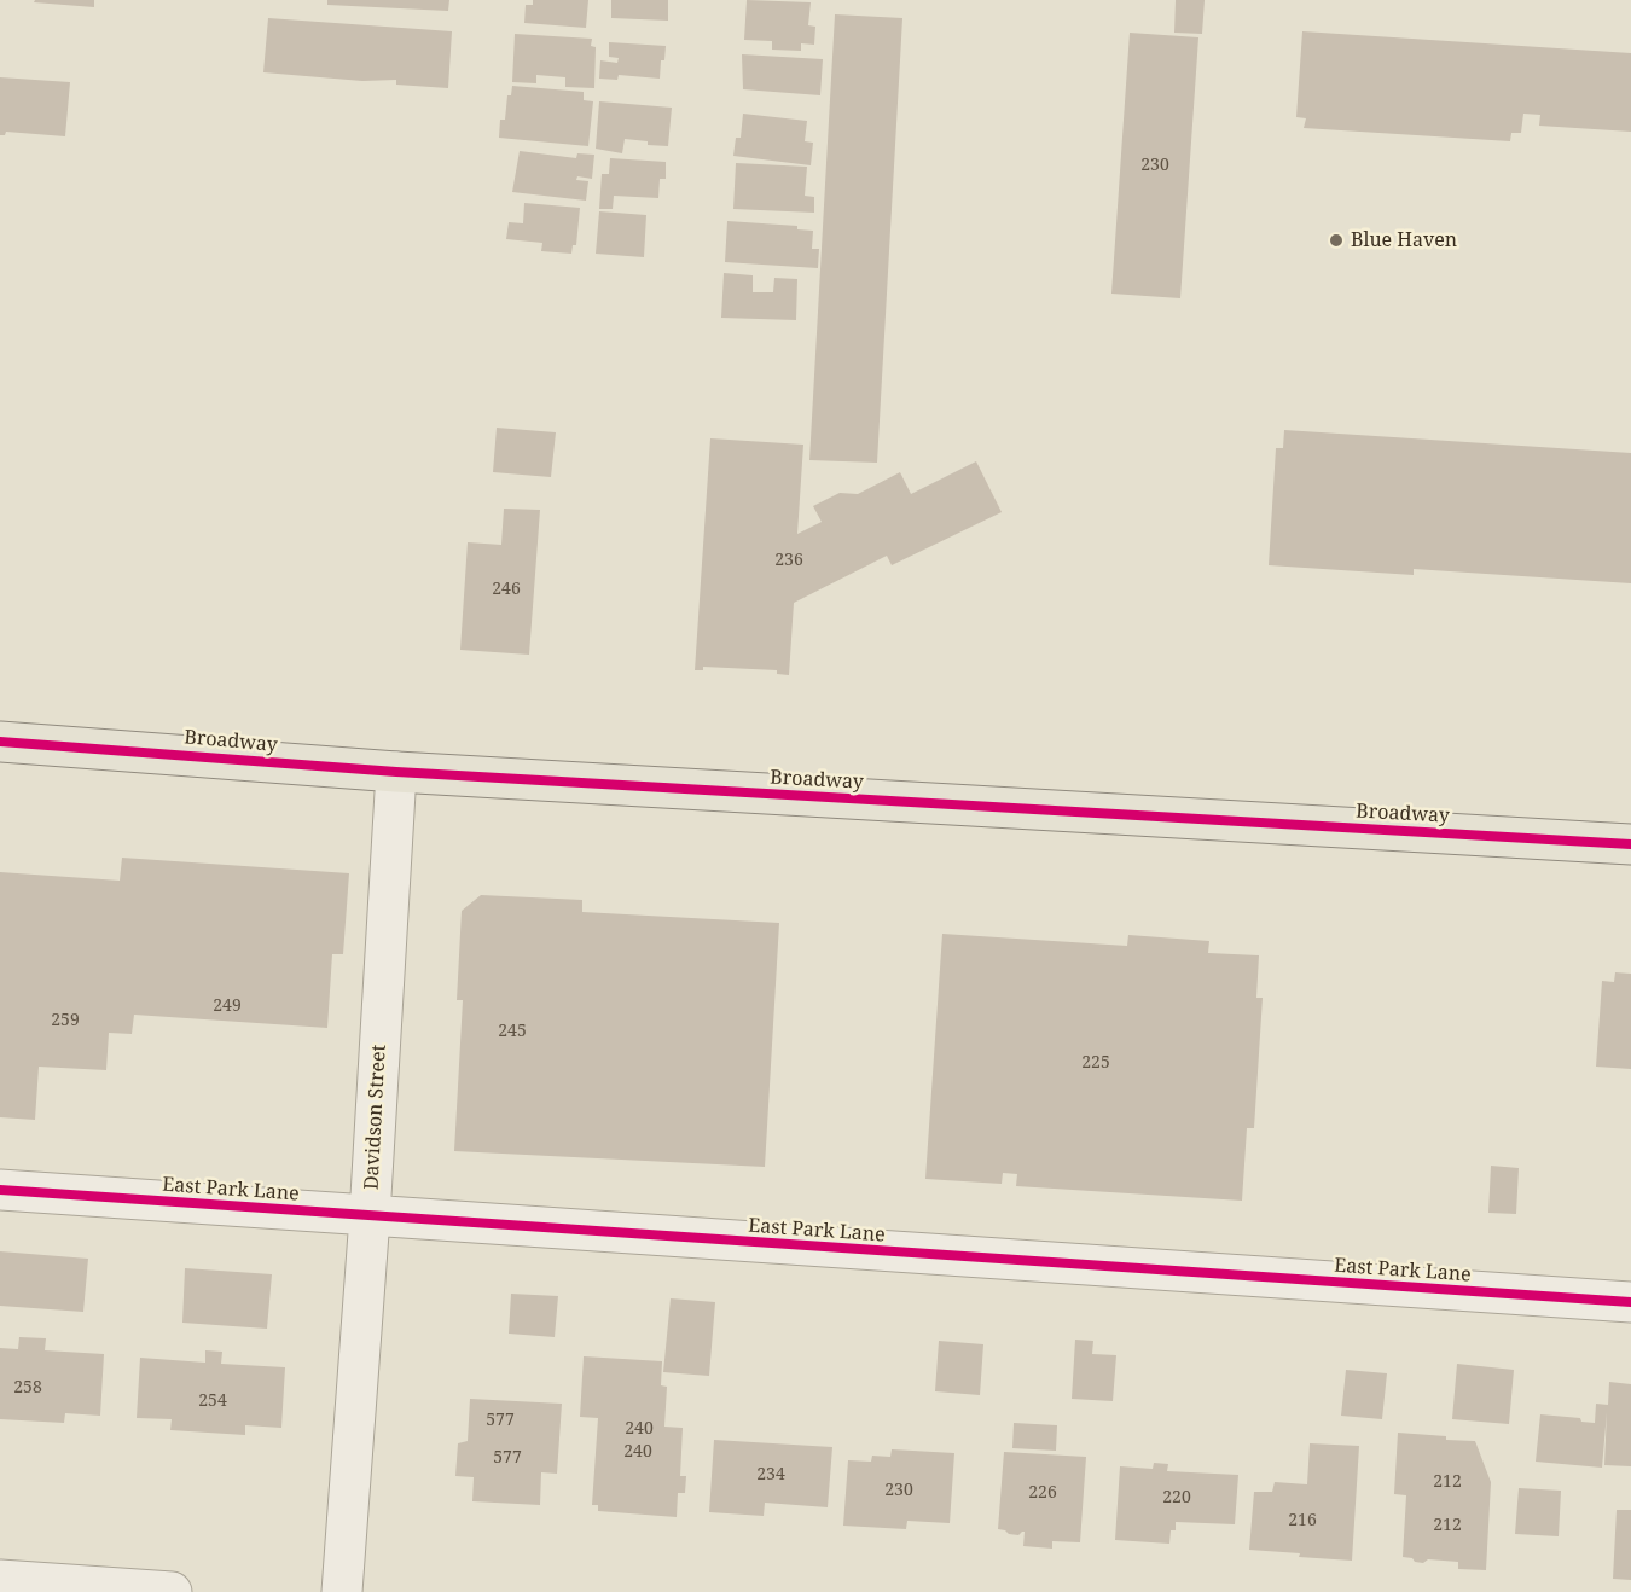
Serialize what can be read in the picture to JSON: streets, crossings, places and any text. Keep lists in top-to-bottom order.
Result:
{
  "streets": {
    "main road": ["Broadway"],
    "street": ["Davidson Street", "East Park Lane"]
  },
  "crossings": [
    ["Broadway", "Davidson Street"],
    ["Davidson Street", "East Park Lane"]
  ],
  "places": ["Blue Haven"],
  "house_numbers": [
    "230",
    "236",
    "246",
    "249",
    "259",
    "245",
    "225",
    "258",
    "254",
    "577",
    "240",
    "240",
    "577",
    "234",
    "212",
    "230",
    "226",
    "220",
    "216",
    "212"
  ]
}
